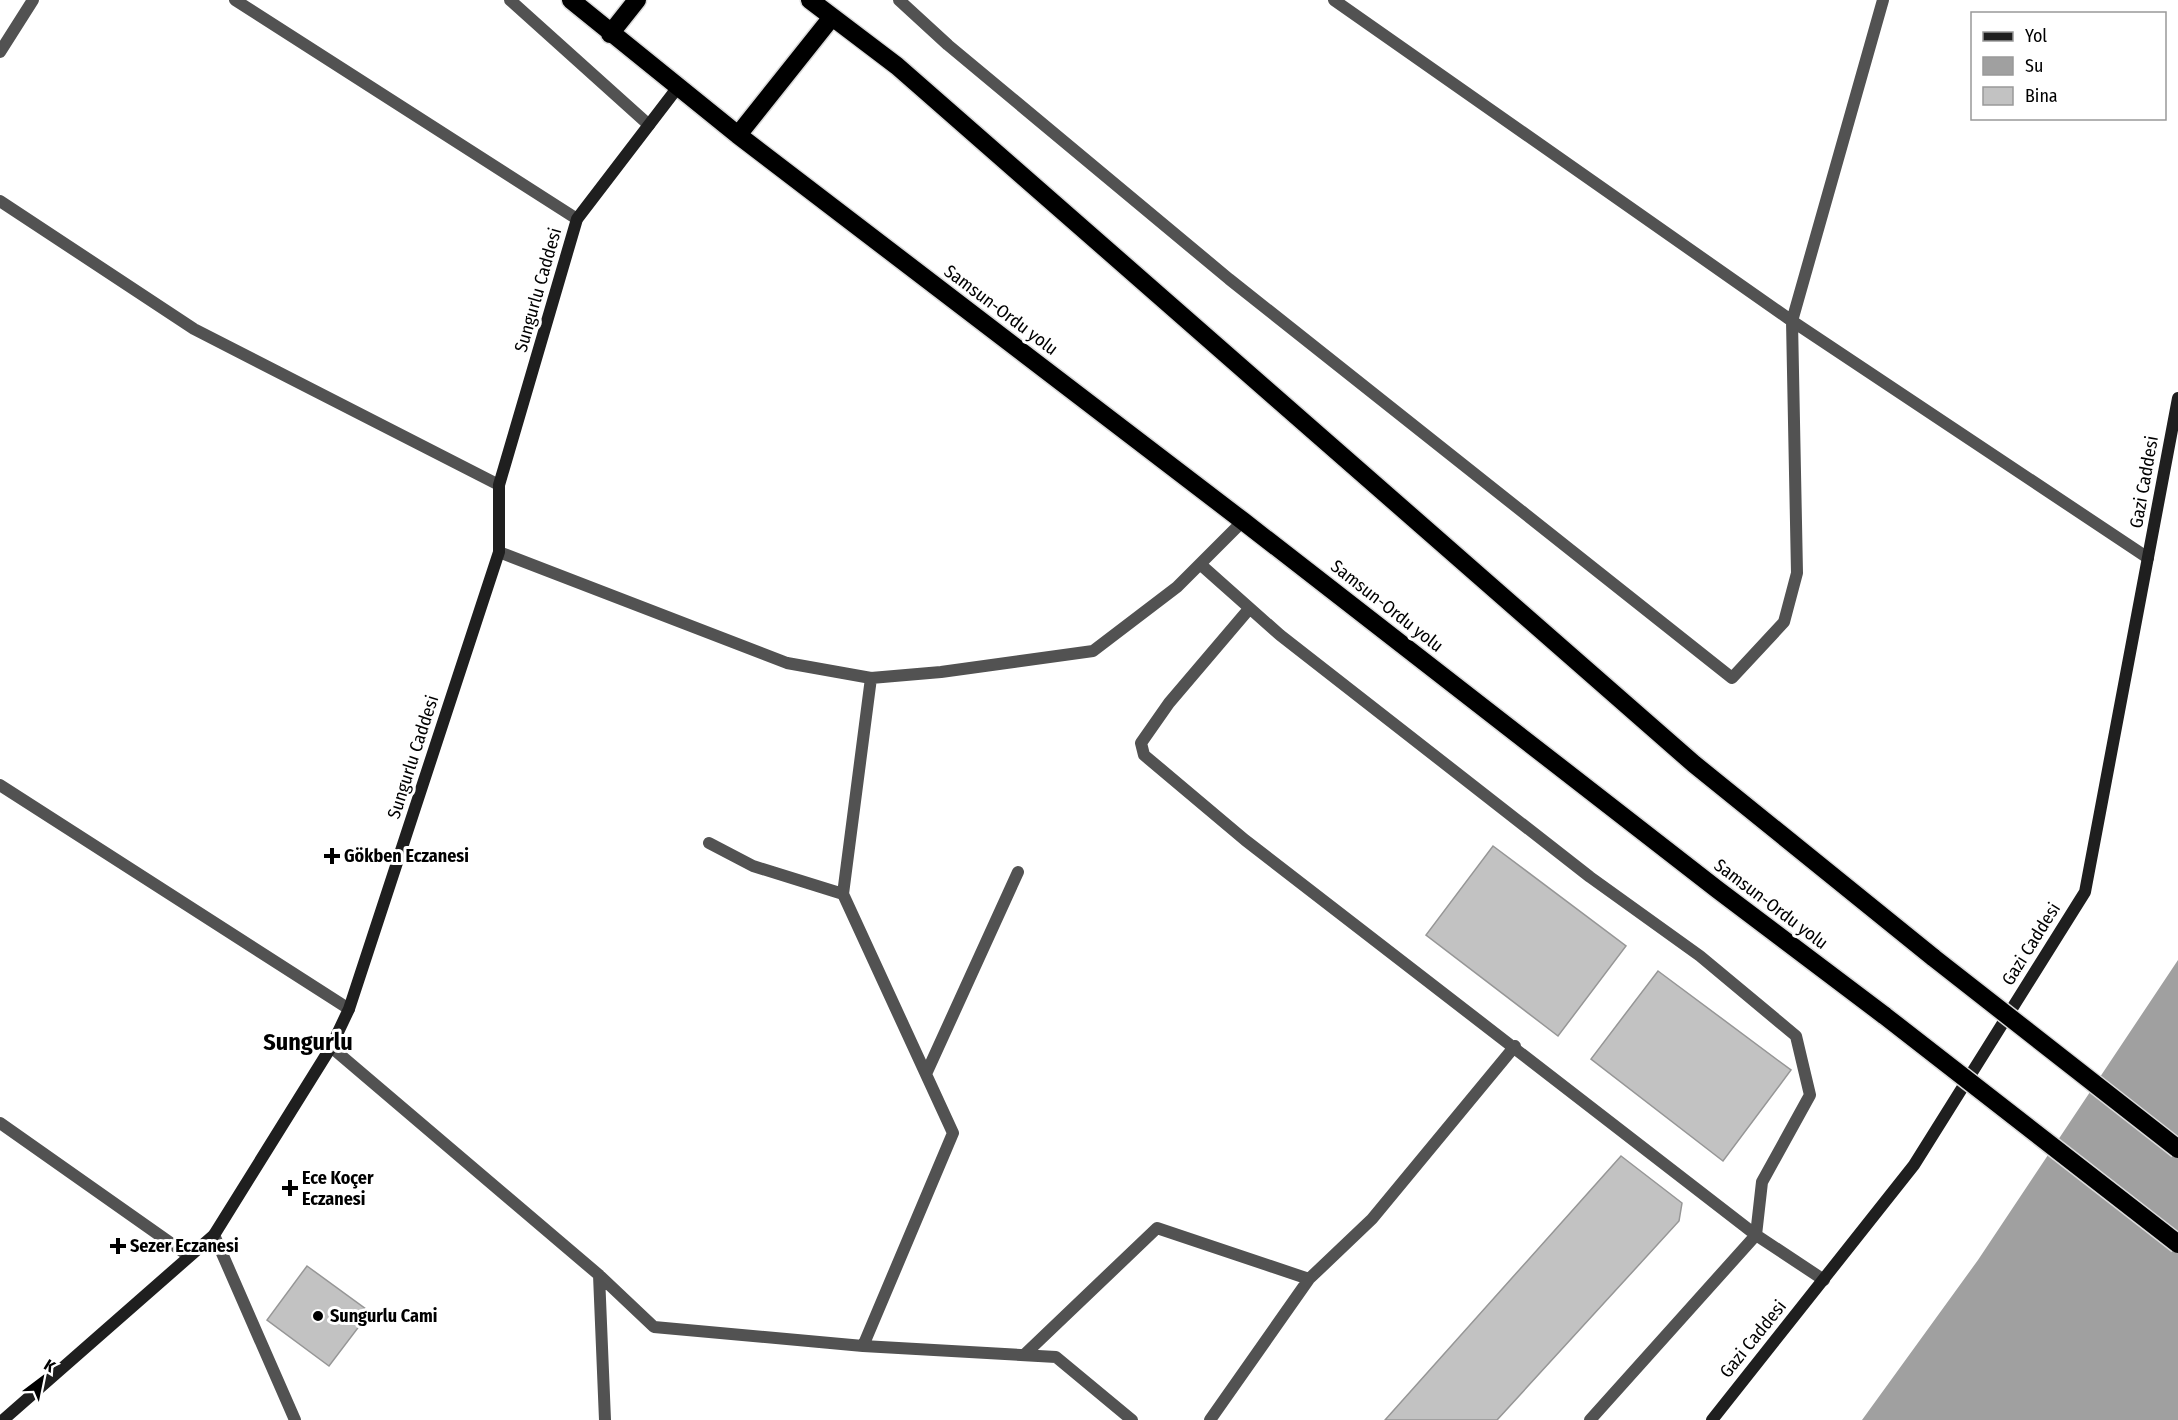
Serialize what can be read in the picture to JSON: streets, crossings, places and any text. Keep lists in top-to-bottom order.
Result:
{
  "streets": {
    "highway": ["Samsun-Ordu yolu"],
    "street": ["Sungurlu Caddesi", "Gazi Caddesi"]
  },
  "crossings": [
    ["Sungurlu Caddesi", "Samsun-Ordu yolu"]
  ],
  "districts": ["Sungurlu"],
  "places": {
    "health": ["Gökben Eczanesi", "Ece Koçer Eczanesi", "Sezer Eczanesi"],
    "other": ["Sungurlu Cami"]
  },
  "legend": ["Yol", "Su", "Bina"],
  "north": "top right"
}
